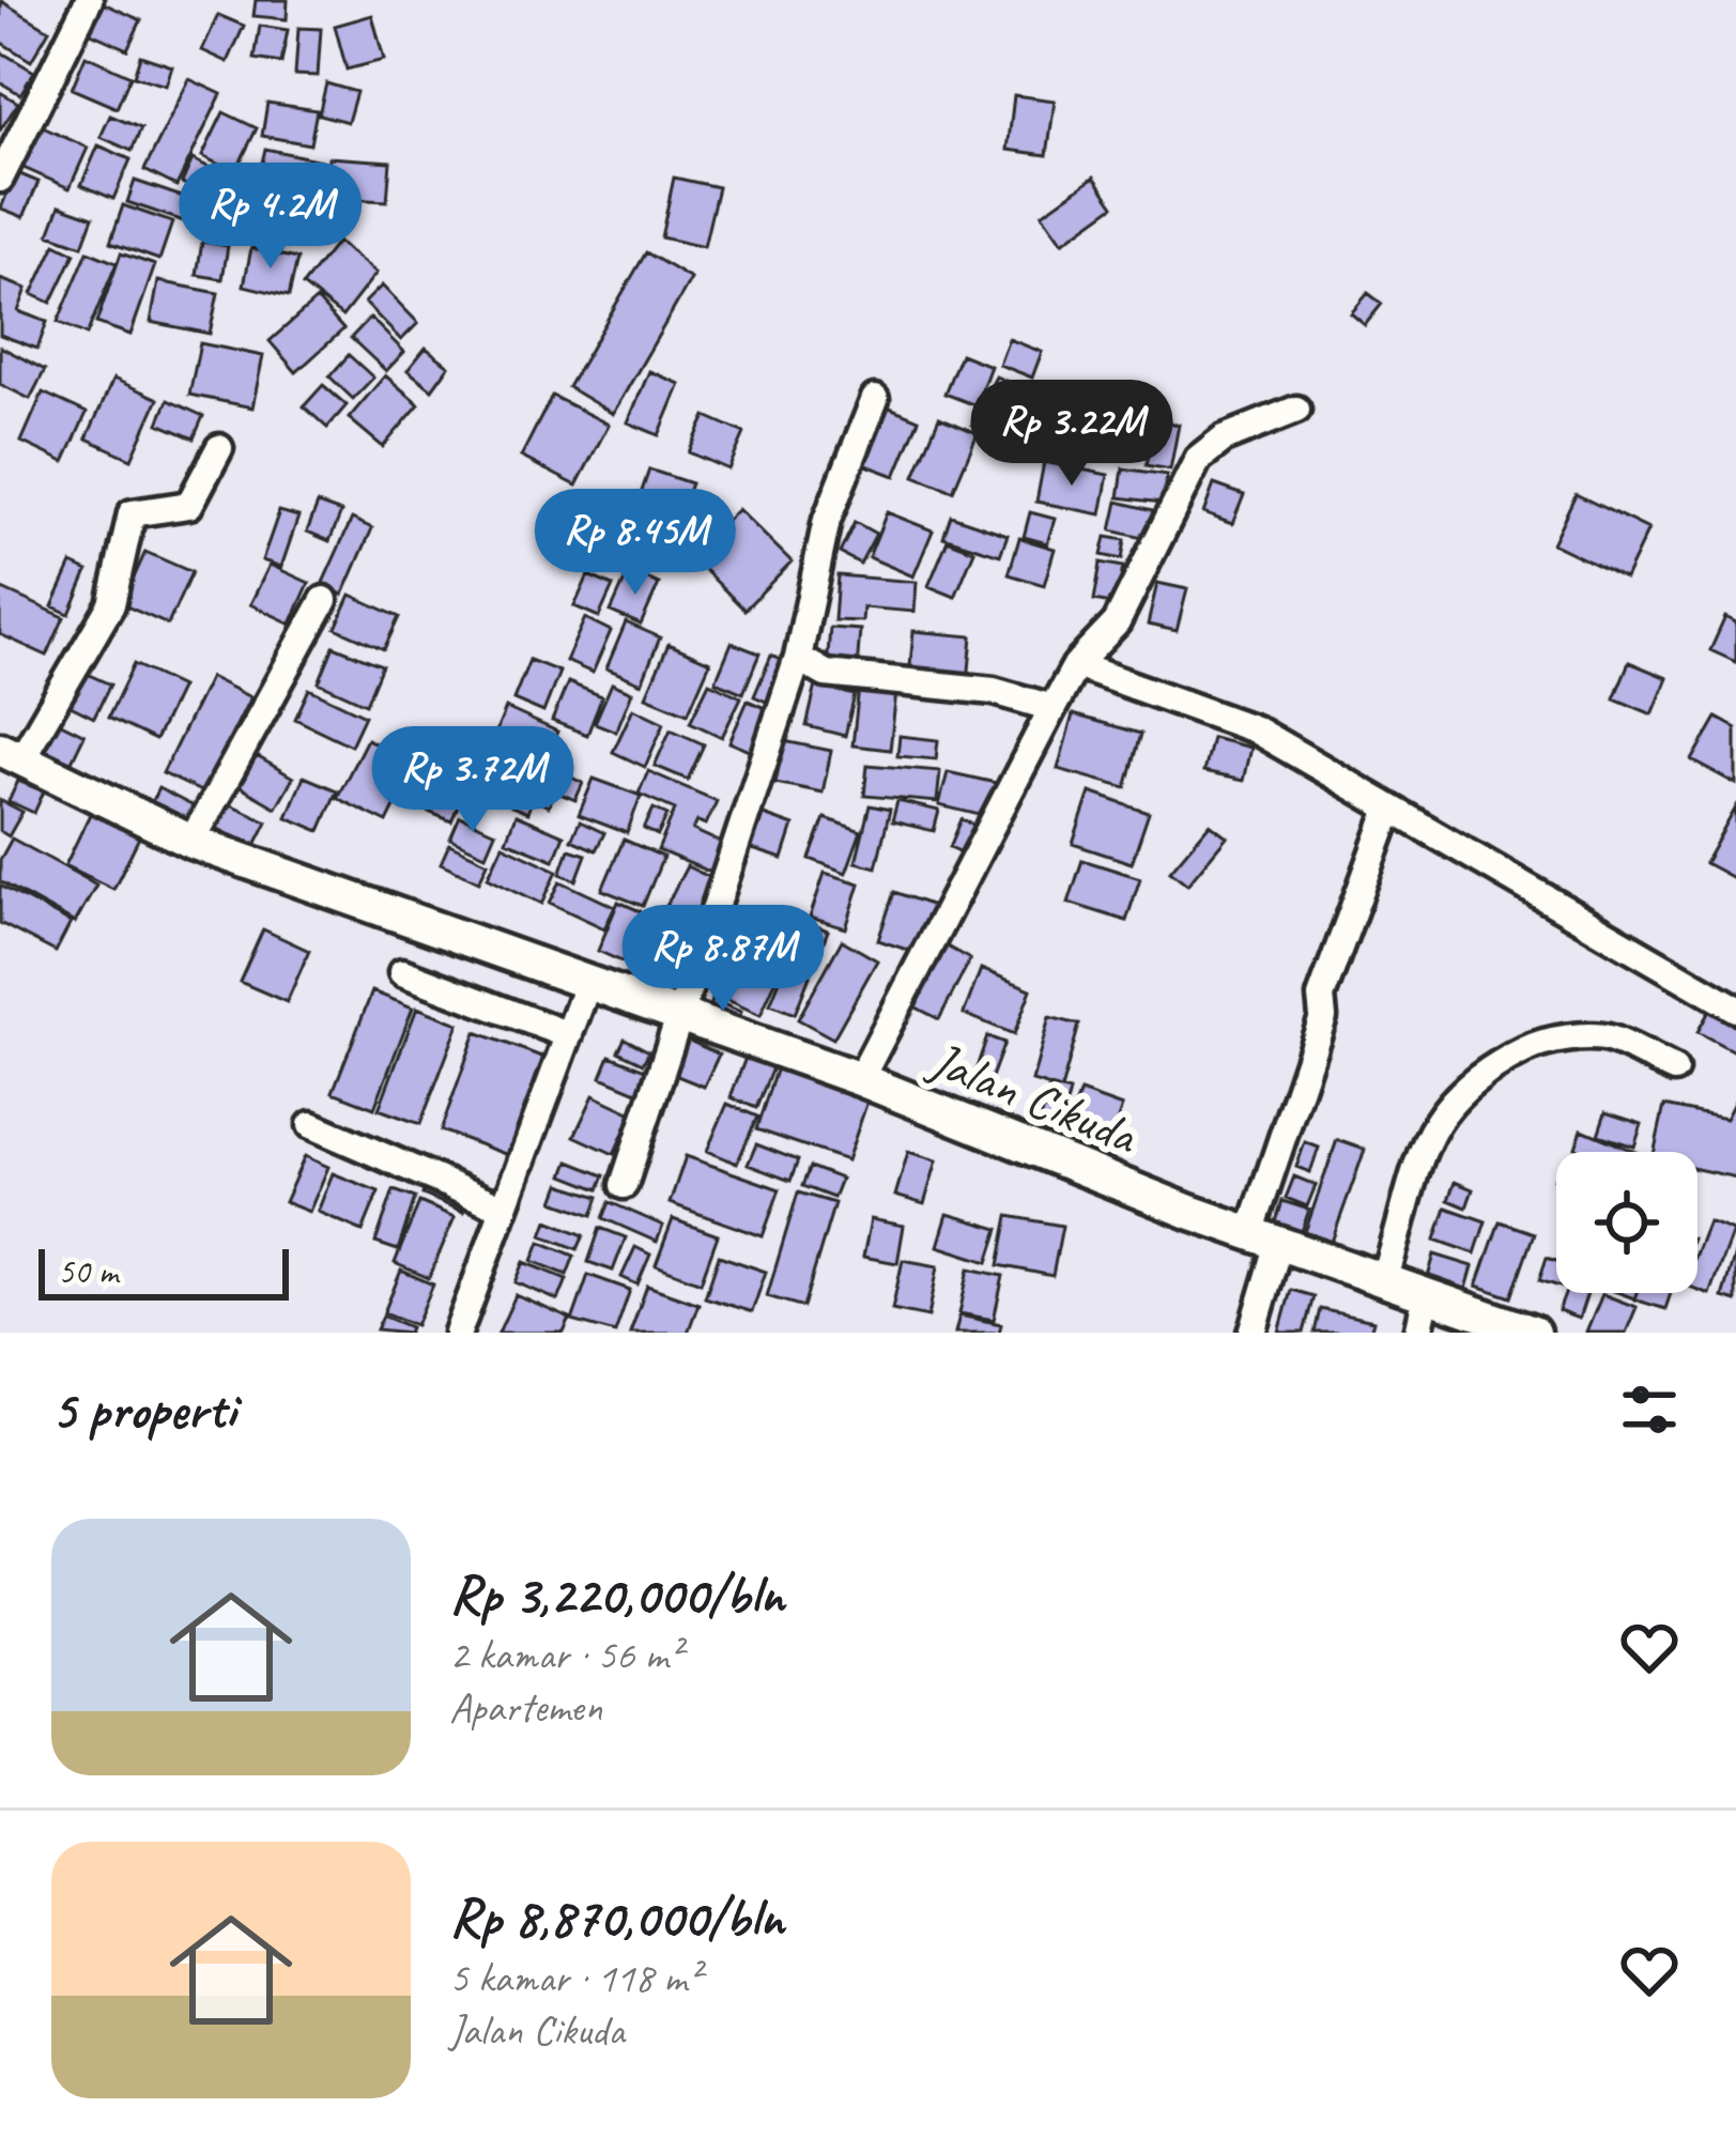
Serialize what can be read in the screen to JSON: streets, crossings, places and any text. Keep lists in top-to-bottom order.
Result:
{
  "streets": {
    "street": ["Jalan Cikuda"]
  },
  "scale_bar": "50 m",
  "page": {
    "price": [
      "Rp 4.2M",
      "Rp 3.22M",
      "Rp 8.45M",
      "Rp 3.72M",
      "Rp 8.87M"
    ],
    "scale": "50 m",
    "heading": "5 properti",
    "list": [
      {
        "name": "Rp 3,220,000/bln",
        "note": "2 kamar · 56 m² · Apartemen"
      },
      {
        "name": "Rp 8,870,000/bln",
        "note": "5 kamar · 118 m² · Jalan Cikuda"
      }
    ]
  }
}
